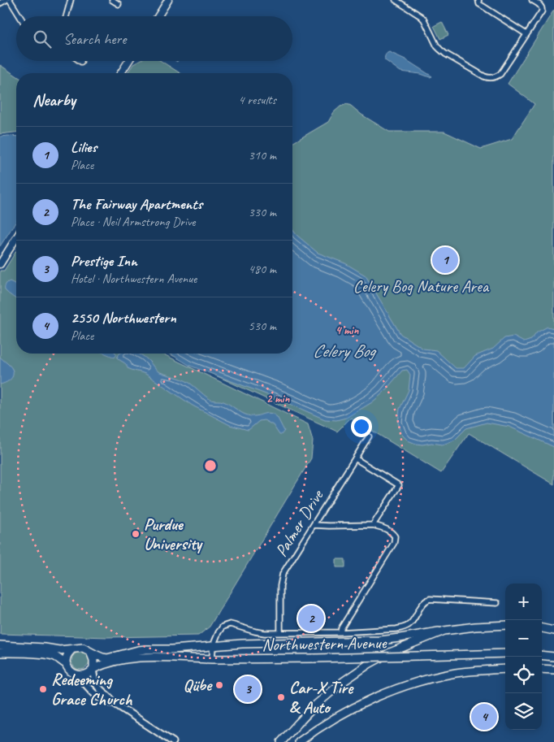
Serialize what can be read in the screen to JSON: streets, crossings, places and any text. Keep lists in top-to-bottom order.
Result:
{
  "streets": {
    "main road": ["Northwestern Avenue"],
    "street": ["Palmer Drive"]
  },
  "water": ["Celery Bog"],
  "parks": ["Celery Bog Nature Area"],
  "places": [
    "Purdue University",
    "Qübe",
    "Redeeming Grace Church",
    "Car-X Tire & Auto"
  ],
  "page": {
    "search": "Search here",
    "heading": ["Nearby", "4 results"],
    "list": [
      {
        "mark": "1",
        "name": "Lilies",
        "note": "Place",
        "value": "310 m"
      },
      {
        "mark": "2",
        "name": "The Fairway Apartments",
        "note": "Place · Neil Armstrong Drive",
        "value": "330 m"
      },
      {
        "mark": "3",
        "name": "Prestige Inn",
        "note": "Hotel · Northwestern Avenue",
        "value": "480 m"
      },
      {
        "mark": "4",
        "name": "2550 Northwestern",
        "note": "Place",
        "value": "530 m"
      }
    ],
    "pins": [
      "1",
      "2",
      "3",
      "4"
    ],
    "map_buttons": ["+", "−"]
  },
  "rings": ["4 min", "2 min"]
}
